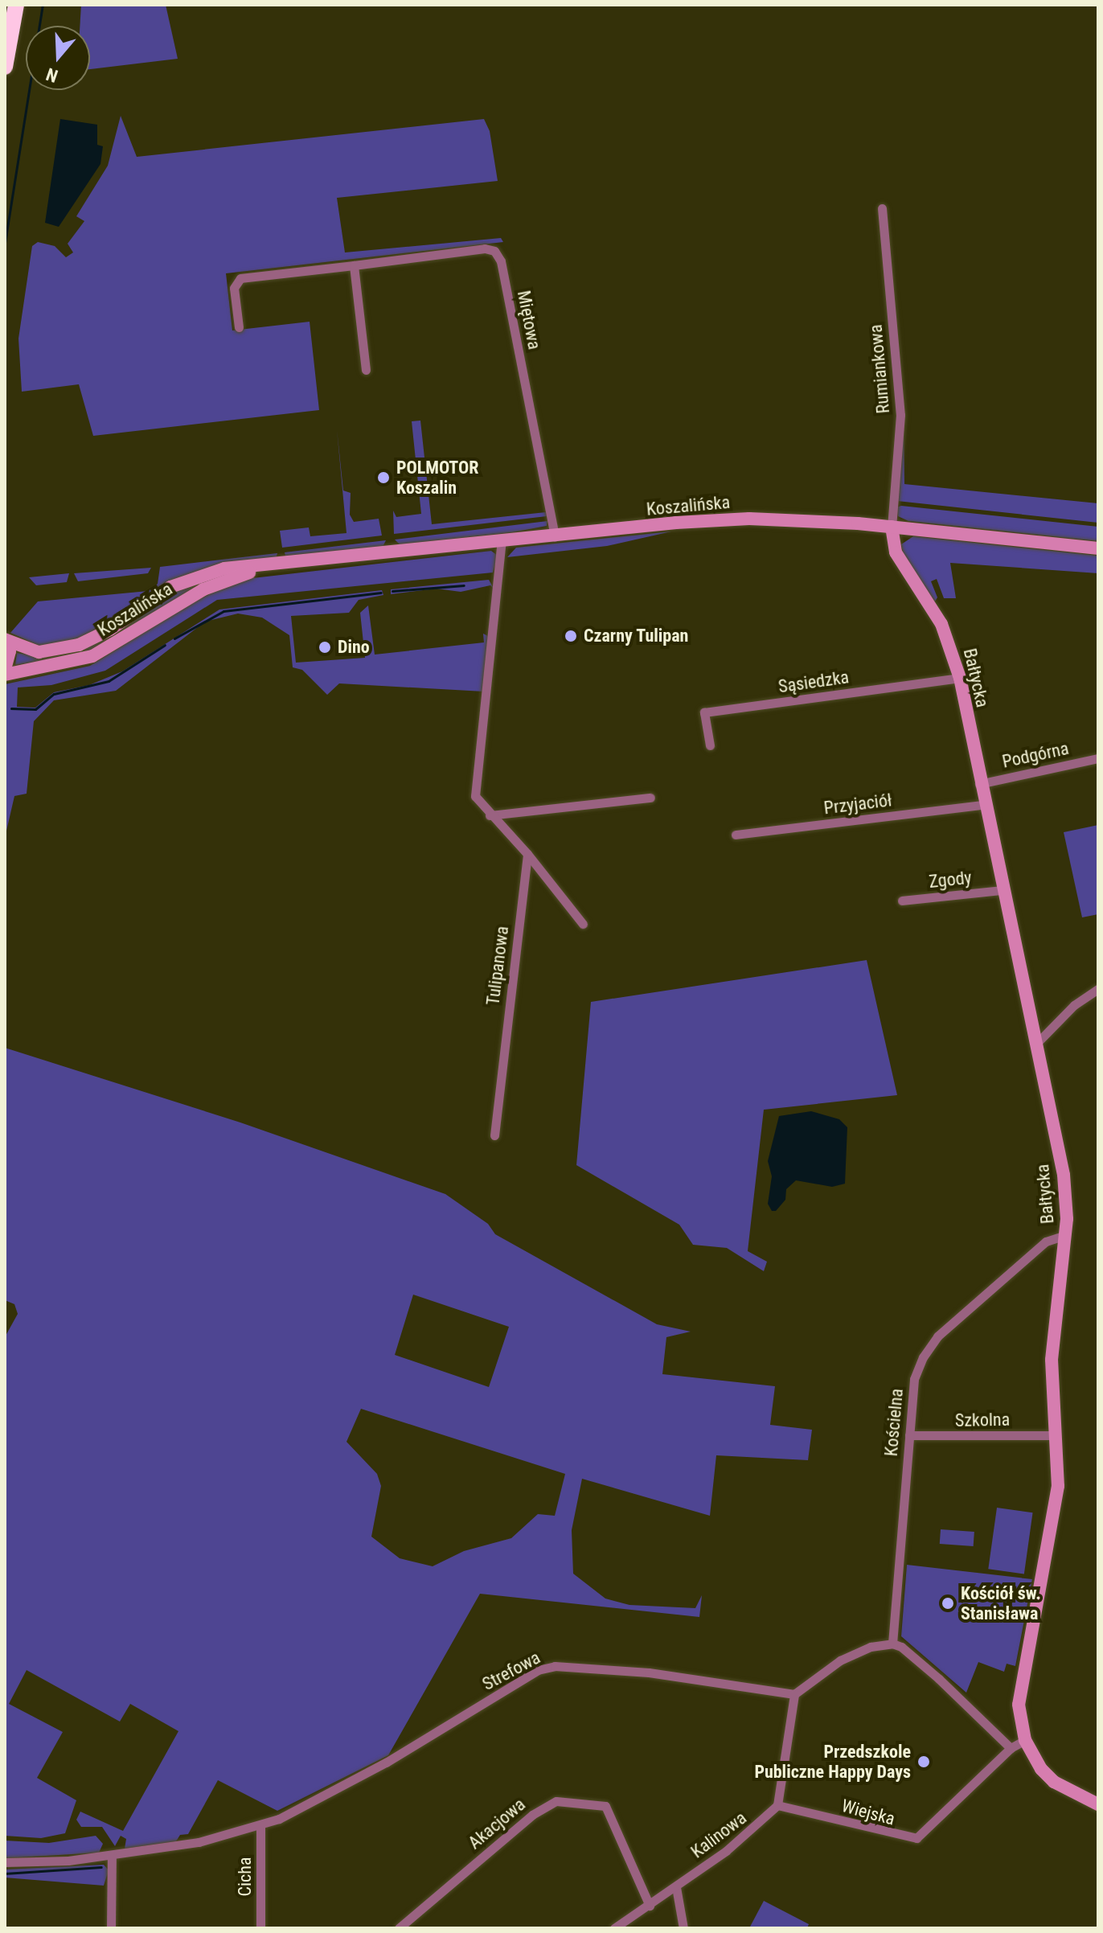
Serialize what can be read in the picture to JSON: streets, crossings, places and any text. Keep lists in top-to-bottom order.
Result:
{
  "streets": {
    "main road": ["Koszalińska", "Bałtycka"],
    "street": [
      "Miętowa",
      "Rumiankowa",
      "Sąsiedzka",
      "Podgórna",
      "Przyjaciół",
      "Zgody",
      "Tulipanowa",
      "Szkolna",
      "Kościelna",
      "Strefowa",
      "Wiejska",
      "Akacjowa",
      "Kalinowa",
      "Cicha"
    ]
  },
  "crossings": [
    ["Miętowa", "Koszalińska"],
    ["Rumiankowa", "Koszalińska"],
    ["Rumiankowa", "Bałtycka"],
    ["Koszalińska", "Bałtycka"],
    ["Bałtycka", "Sąsiedzka"],
    ["Bałtycka", "Podgórna"],
    ["Bałtycka", "Przyjaciół"],
    ["Bałtycka", "Zgody"],
    ["Bałtycka", "Szkolna"],
    ["Bałtycka", "Kościelna"],
    ["Bałtycka", "Wiejska"],
    ["Szkolna", "Kościelna"],
    ["Strefowa", "Cicha"],
    ["Wiejska", "Kalinowa"],
    ["Akacjowa", "Kalinowa"]
  ],
  "places": [
    "POLMOTOR Koszalin",
    "Czarny Tulipan",
    "Dino",
    "Kościół św. Stanisława",
    "Przedszkole Publiczne Happy Days"
  ],
  "north": "bottom"
}
